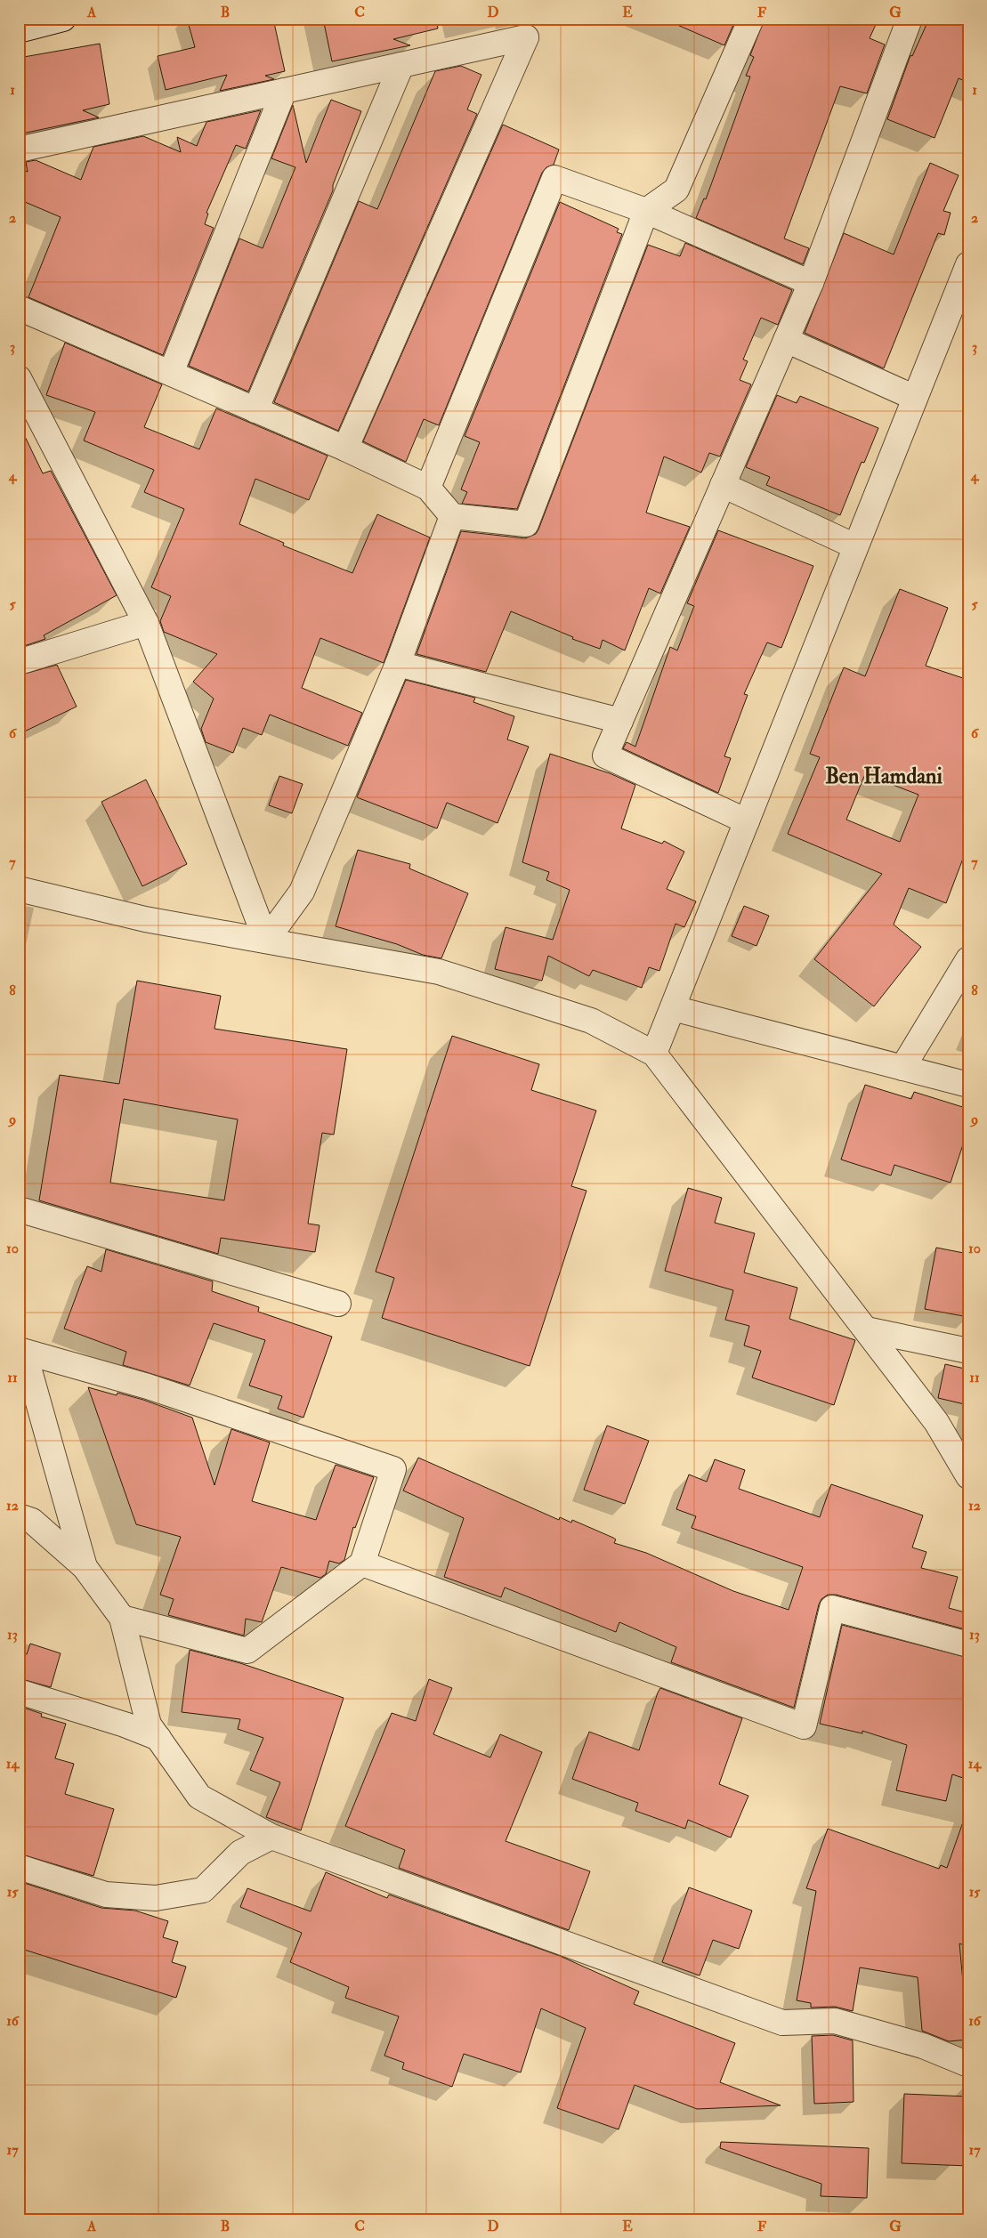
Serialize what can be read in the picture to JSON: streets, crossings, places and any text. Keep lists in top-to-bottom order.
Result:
{
  "districts": ["Ben Hamdani"],
  "grid": {
    "columns": [
      "A",
      "B",
      "C",
      "D",
      "E",
      "F",
      "G"
    ],
    "rows": [
      "1",
      "2",
      "3",
      "4",
      "5",
      "6",
      "7",
      "8",
      "9",
      "10",
      "11",
      "12",
      "13",
      "14",
      "15",
      "16",
      "17"
    ]
  }
}
